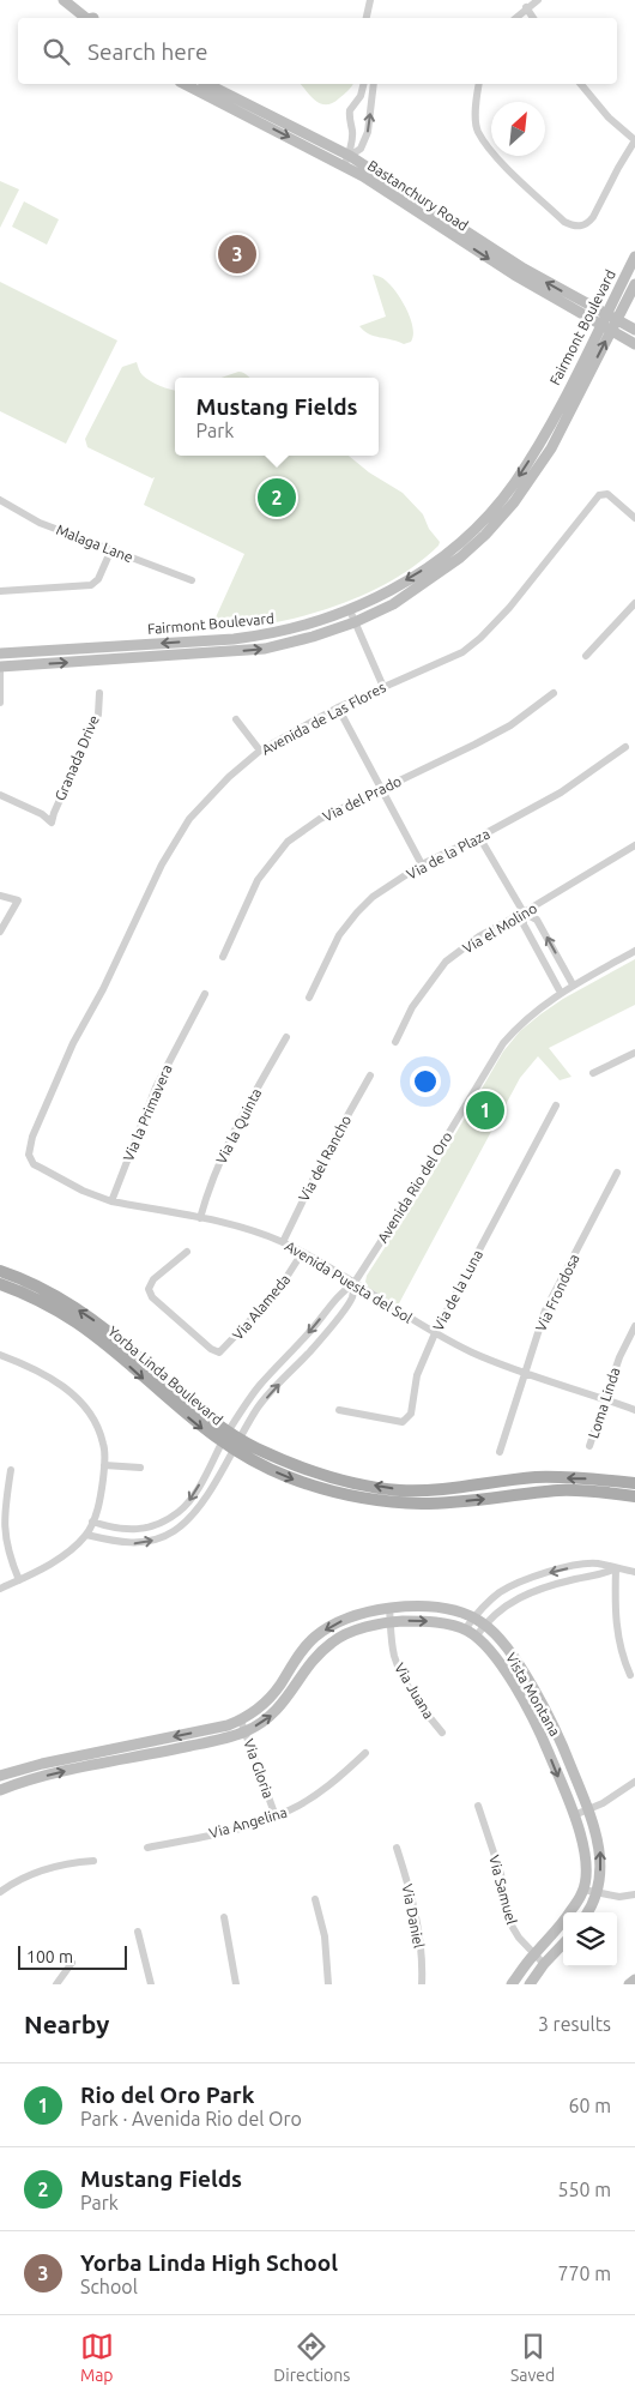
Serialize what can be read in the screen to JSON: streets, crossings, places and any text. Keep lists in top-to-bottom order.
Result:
{
  "streets": {
    "main road": [
      "Bastanchury Road",
      "Fairmont Boulevard",
      "Yorba Linda Boulevard",
      "Vista Montana"
    ],
    "street": [
      "Malaga Lane",
      "Avenida de Las Flores",
      "Granada Drive",
      "Via del Prado",
      "Via de la Plaza",
      "Via el Molino",
      "Via la Primavera",
      "Via la Quinta",
      "Via del Rancho",
      "Avenida Rio del Oro",
      "Avenida Puesta del Sol",
      "Via de la Luna",
      "Via Frondosa",
      "Via Alameda",
      "Loma Linda",
      "Via Juana",
      "Via Gloria",
      "Via Angelina",
      "Via Samuel",
      "Via Daniel"
    ]
  },
  "crossings": [
    ["Bastanchury Road", "Fairmont Boulevard"],
    ["Avenida de Las Flores", "Avenida Puesta del Sol"],
    ["Via la Primavera", "Avenida Puesta del Sol"],
    ["Via la Quinta", "Avenida Puesta del Sol"],
    ["Via del Rancho", "Avenida Puesta del Sol"],
    ["Avenida Rio del Oro", "Avenida Puesta del Sol"],
    ["Avenida Rio del Oro", "Yorba Linda Boulevard"],
    ["Avenida Puesta del Sol", "Via de la Luna"],
    ["Avenida Puesta del Sol", "Via Frondosa"],
    ["Avenida Puesta del Sol", "Via Alameda"],
    ["Avenida Puesta del Sol", "Loma Linda"],
    ["Via Juana", "Vista Montana"],
    ["Vista Montana", "Via Gloria"],
    ["Vista Montana", "Via Samuel"],
    ["Via Gloria", "Via Angelina"]
  ],
  "scale_bar": "100 m",
  "north": "top right",
  "page": {
    "search": "Search here",
    "pins": ["3", "2", "1"],
    "popup": ["Mustang Fields", "Park"],
    "scale": "100 m",
    "heading": ["Nearby", "3 results"],
    "list": [
      {
        "mark": "1",
        "name": "Rio del Oro Park",
        "note": "Park · Avenida Rio del Oro",
        "value": "60 m"
      },
      {
        "mark": "2",
        "name": "Mustang Fields",
        "note": "Park",
        "value": "550 m"
      },
      {
        "mark": "3",
        "name": "Yorba Linda High School",
        "note": "School",
        "value": "770 m"
      }
    ],
    "nav": ["Map", "Directions", "Saved"]
  }
}
